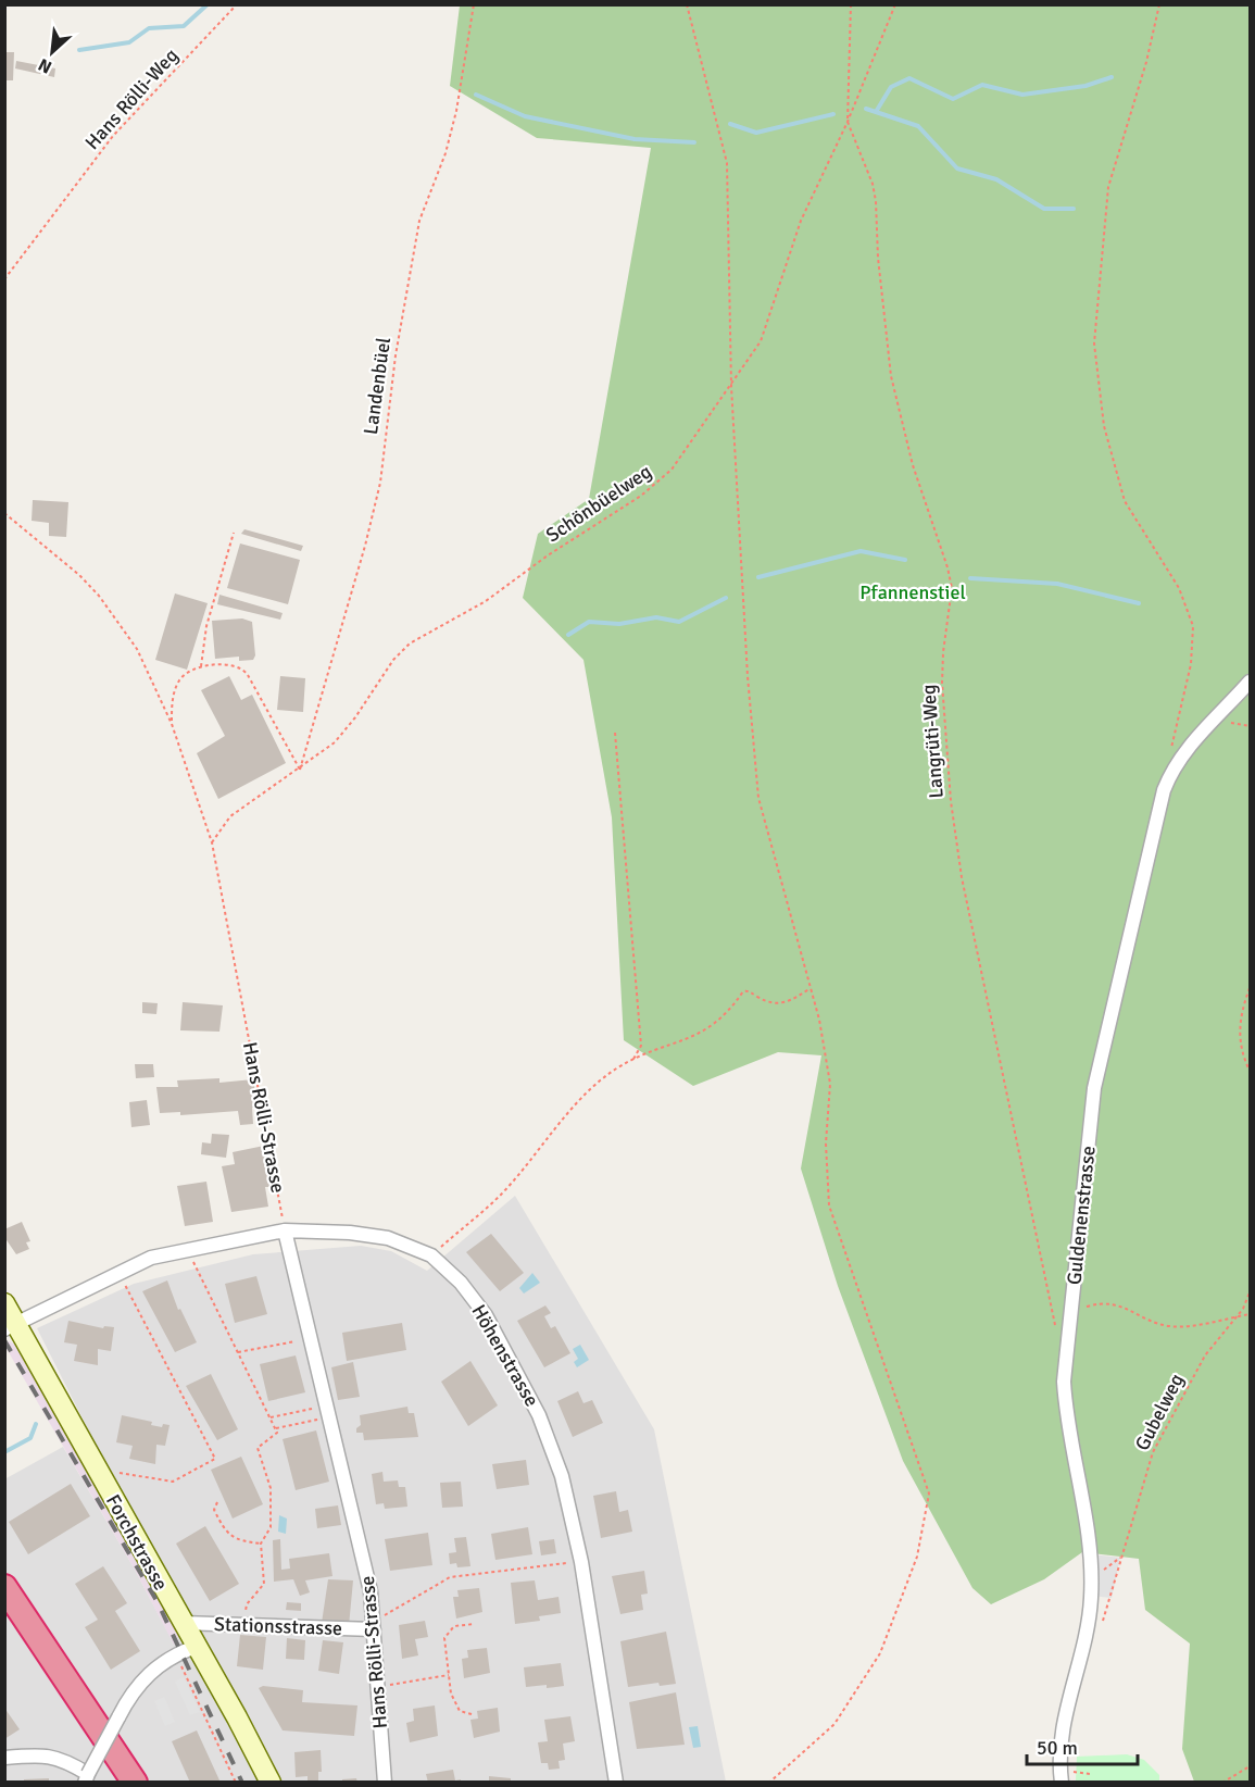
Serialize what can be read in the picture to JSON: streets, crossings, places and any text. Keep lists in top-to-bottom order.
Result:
{
  "streets": {
    "main road": ["Forchstrasse"],
    "street": [
      "Hans Rölli-Strasse",
      "Guldenenstrasse",
      "Höhenstrasse",
      "Stationsstrasse"
    ],
    "path": [
      "Hans Rölli-Weg",
      "Landenbüel",
      "Schönbüelweg",
      "Langrüti-Weg",
      "Gubelweg"
    ]
  },
  "crossings": [
    ["Landenbüel", "Schönbüelweg"],
    ["Schönbüelweg", "Langrüti-Weg"],
    ["Schönbüelweg", "Hans Rölli-Strasse"],
    ["Hans Rölli-Strasse", "Höhenstrasse"],
    ["Hans Rölli-Strasse", "Stationsstrasse"],
    ["Höhenstrasse", "Forchstrasse"],
    ["Forchstrasse", "Stationsstrasse"]
  ],
  "parks": ["Pfannenstiel"],
  "scale_bar": "50 m",
  "north": "bottom left"
}
